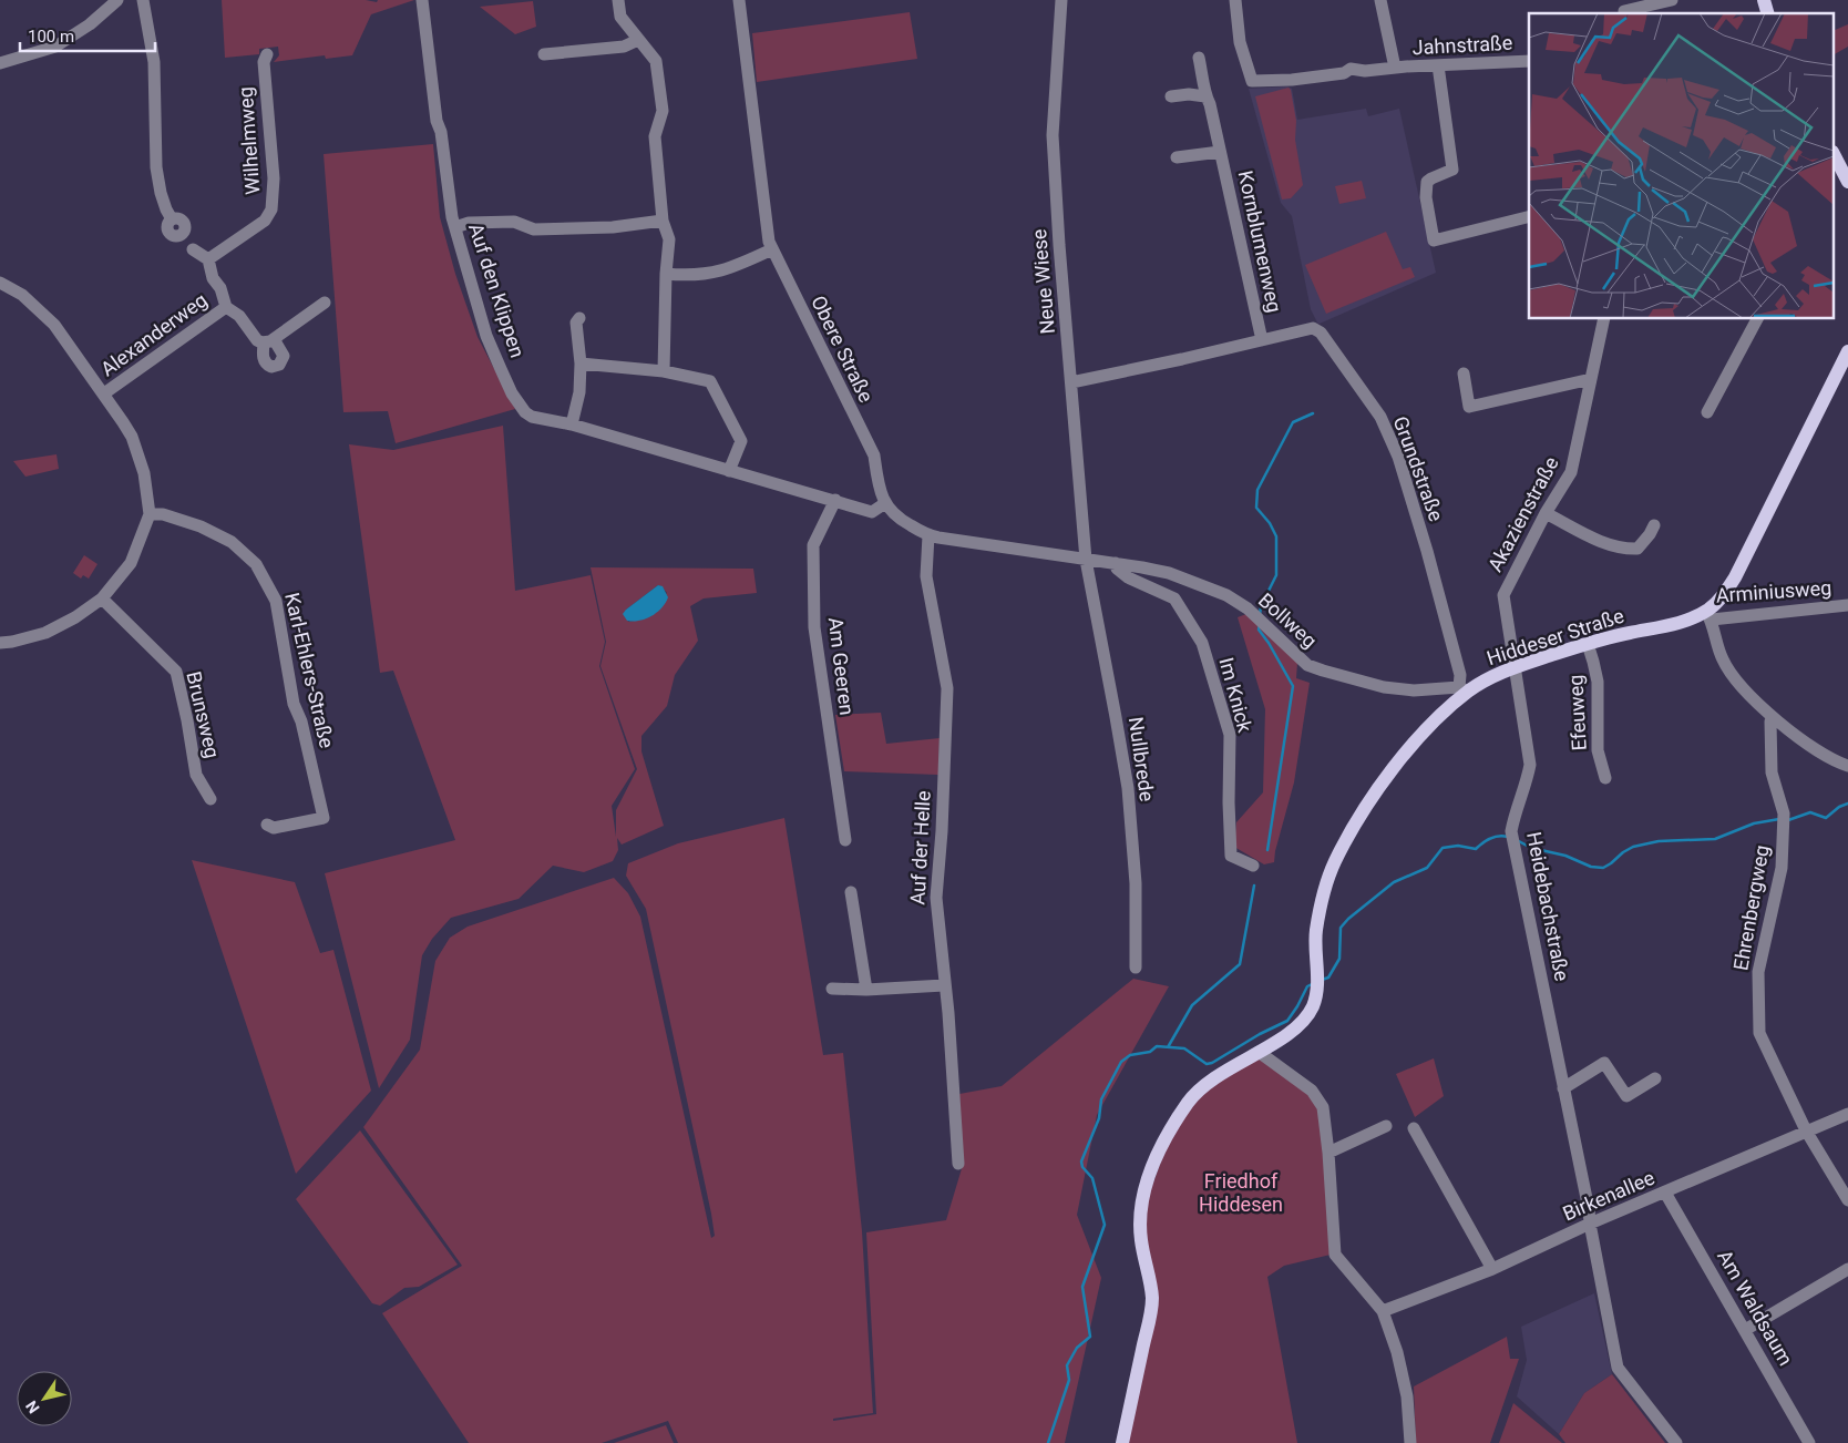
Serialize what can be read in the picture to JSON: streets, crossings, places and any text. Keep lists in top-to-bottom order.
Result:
{
  "streets": {
    "main road": ["Hiddeser Straße"],
    "street": [
      "Jahnstraße",
      "Wilhelmweg",
      "Kornblumenweg",
      "Neue Wiese",
      "Auf den Klippen",
      "Alexanderweg",
      "Obere Straße",
      "Grundstraße",
      "Akazienstraße",
      "Arminiusweg",
      "Bollweg",
      "Am Geeren",
      "Karl-Ehlers-Straße",
      "Im Knick",
      "Efeuweg",
      "Brunsweg",
      "Nullbrede",
      "Auf der Helle",
      "Heidebachstraße",
      "Ehrenbergweg",
      "Birkenallee",
      "Am Waldsaum"
    ]
  },
  "crossings": [
    ["Kornblumenweg", "Grundstraße"],
    ["Neue Wiese", "Obere Straße"],
    ["Neue Wiese", "Grundstraße"],
    ["Neue Wiese", "Bollweg"],
    ["Neue Wiese", "Nullbrede"],
    ["Auf den Klippen", "Obere Straße"],
    ["Auf den Klippen", "Am Geeren"],
    ["Obere Straße", "Bollweg"],
    ["Obere Straße", "Nullbrede"],
    ["Obere Straße", "Auf der Helle"],
    ["Grundstraße", "Bollweg"],
    ["Grundstraße", "Hiddeser Straße"],
    ["Akazienstraße", "Hiddeser Straße"],
    ["Akazienstraße", "Heidebachstraße"],
    ["Arminiusweg", "Hiddeser Straße"],
    ["Bollweg", "Hiddeser Straße"],
    ["Bollweg", "Im Knick"],
    ["Bollweg", "Nullbrede"],
    ["Hiddeser Straße", "Efeuweg"],
    ["Hiddeser Straße", "Heidebachstraße"],
    ["Heidebachstraße", "Birkenallee"],
    ["Ehrenbergweg", "Birkenallee"],
    ["Birkenallee", "Am Waldsaum"]
  ],
  "parks": ["Friedhof Hiddesen"],
  "scale_bar": "100 m",
  "north": "bottom left"
}
